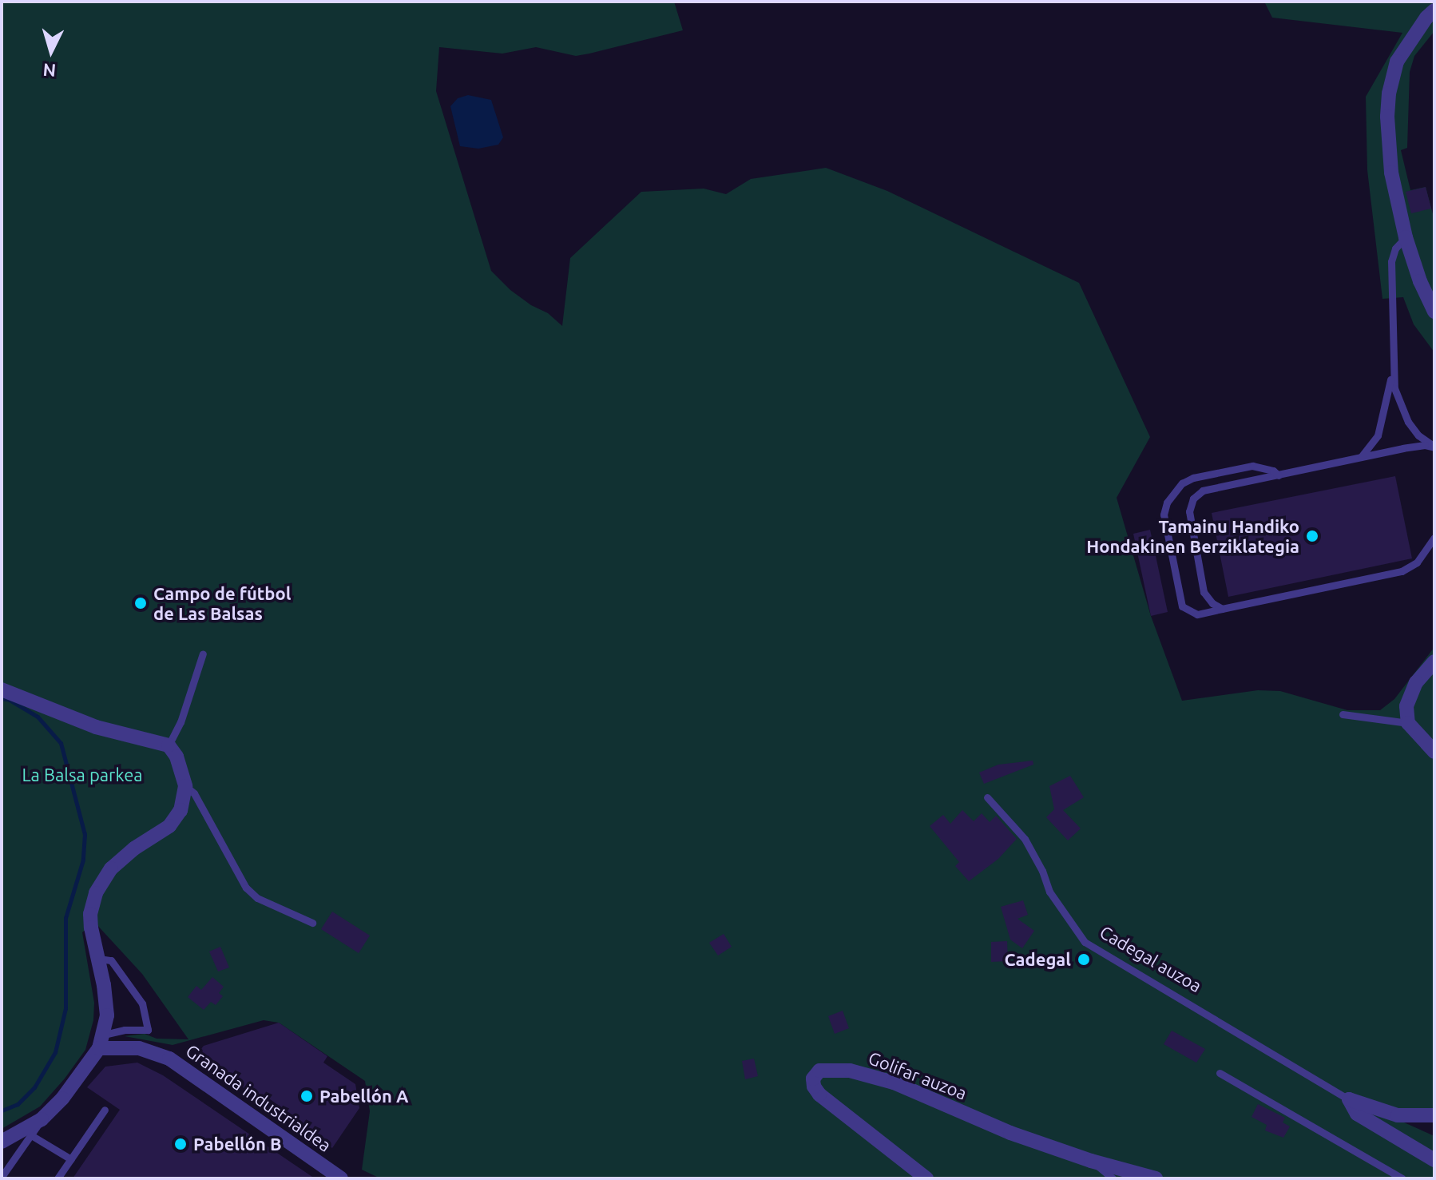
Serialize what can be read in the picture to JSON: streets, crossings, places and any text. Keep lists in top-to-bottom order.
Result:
{
  "streets": {
    "street": ["Cadegal auzoa", "Golifar auzoa", "Granada industrialdea"]
  },
  "parks": ["La Balsa parkea"],
  "places": [
    "Tamainu Handiko Hondakinen Berziklategia",
    "Campo de fútbol de Las Balsas",
    "Cadegal",
    "Pabellón A",
    "Pabellón B"
  ],
  "north": "bottom"
}
